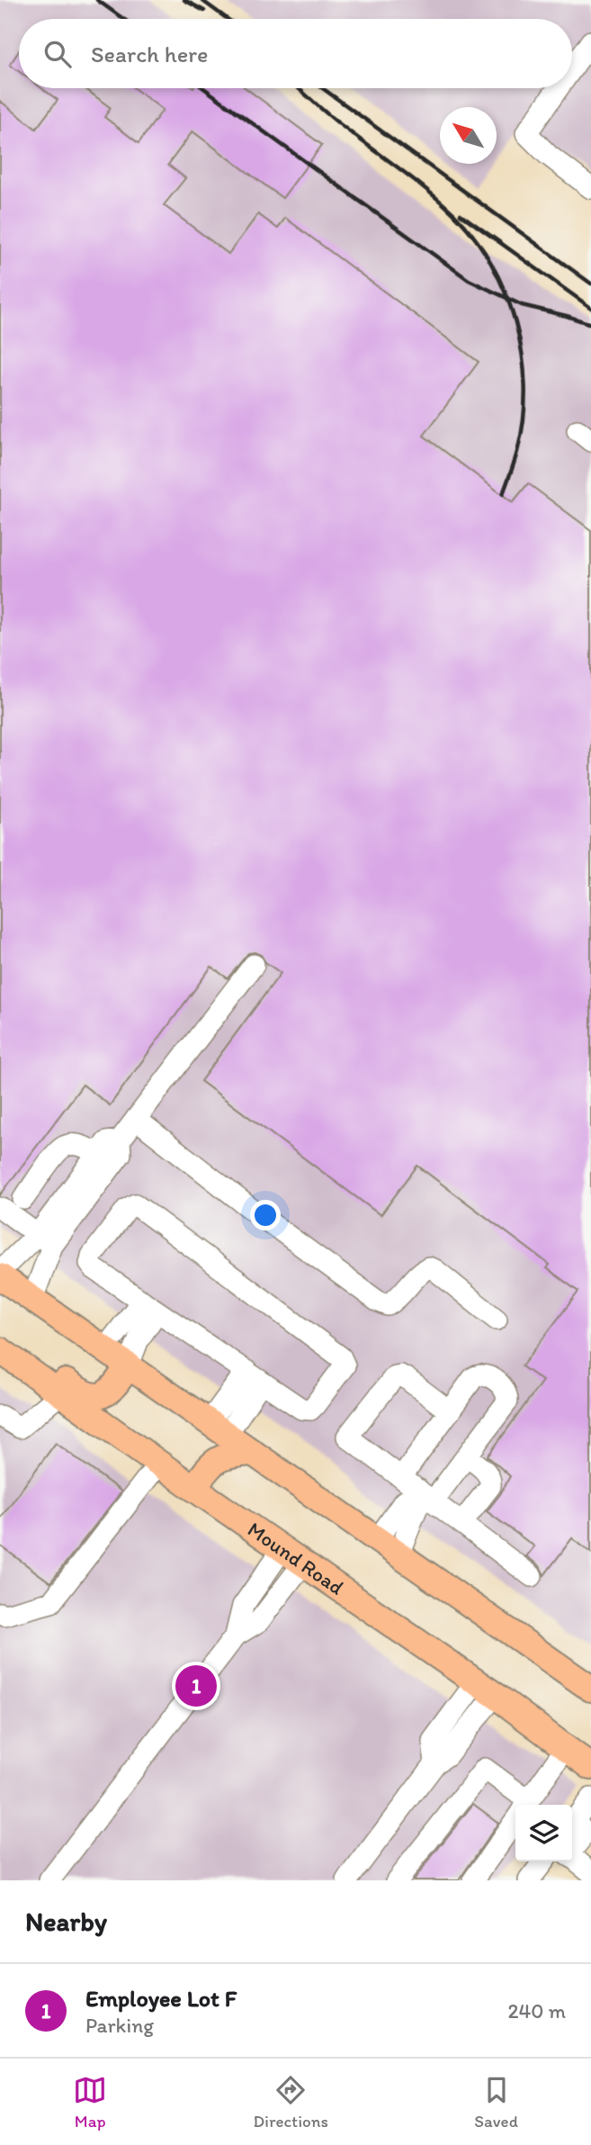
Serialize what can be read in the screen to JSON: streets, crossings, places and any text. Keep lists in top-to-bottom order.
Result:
{
  "streets": {
    "main road": ["Mound Road"]
  },
  "north": "top left",
  "page": {
    "search": "Search here",
    "pins": "1",
    "heading": "Nearby",
    "list": [
      {
        "mark": "1",
        "name": "Employee Lot F",
        "note": "Parking",
        "value": "240 m"
      }
    ],
    "nav": ["Map", "Directions", "Saved"]
  }
}
